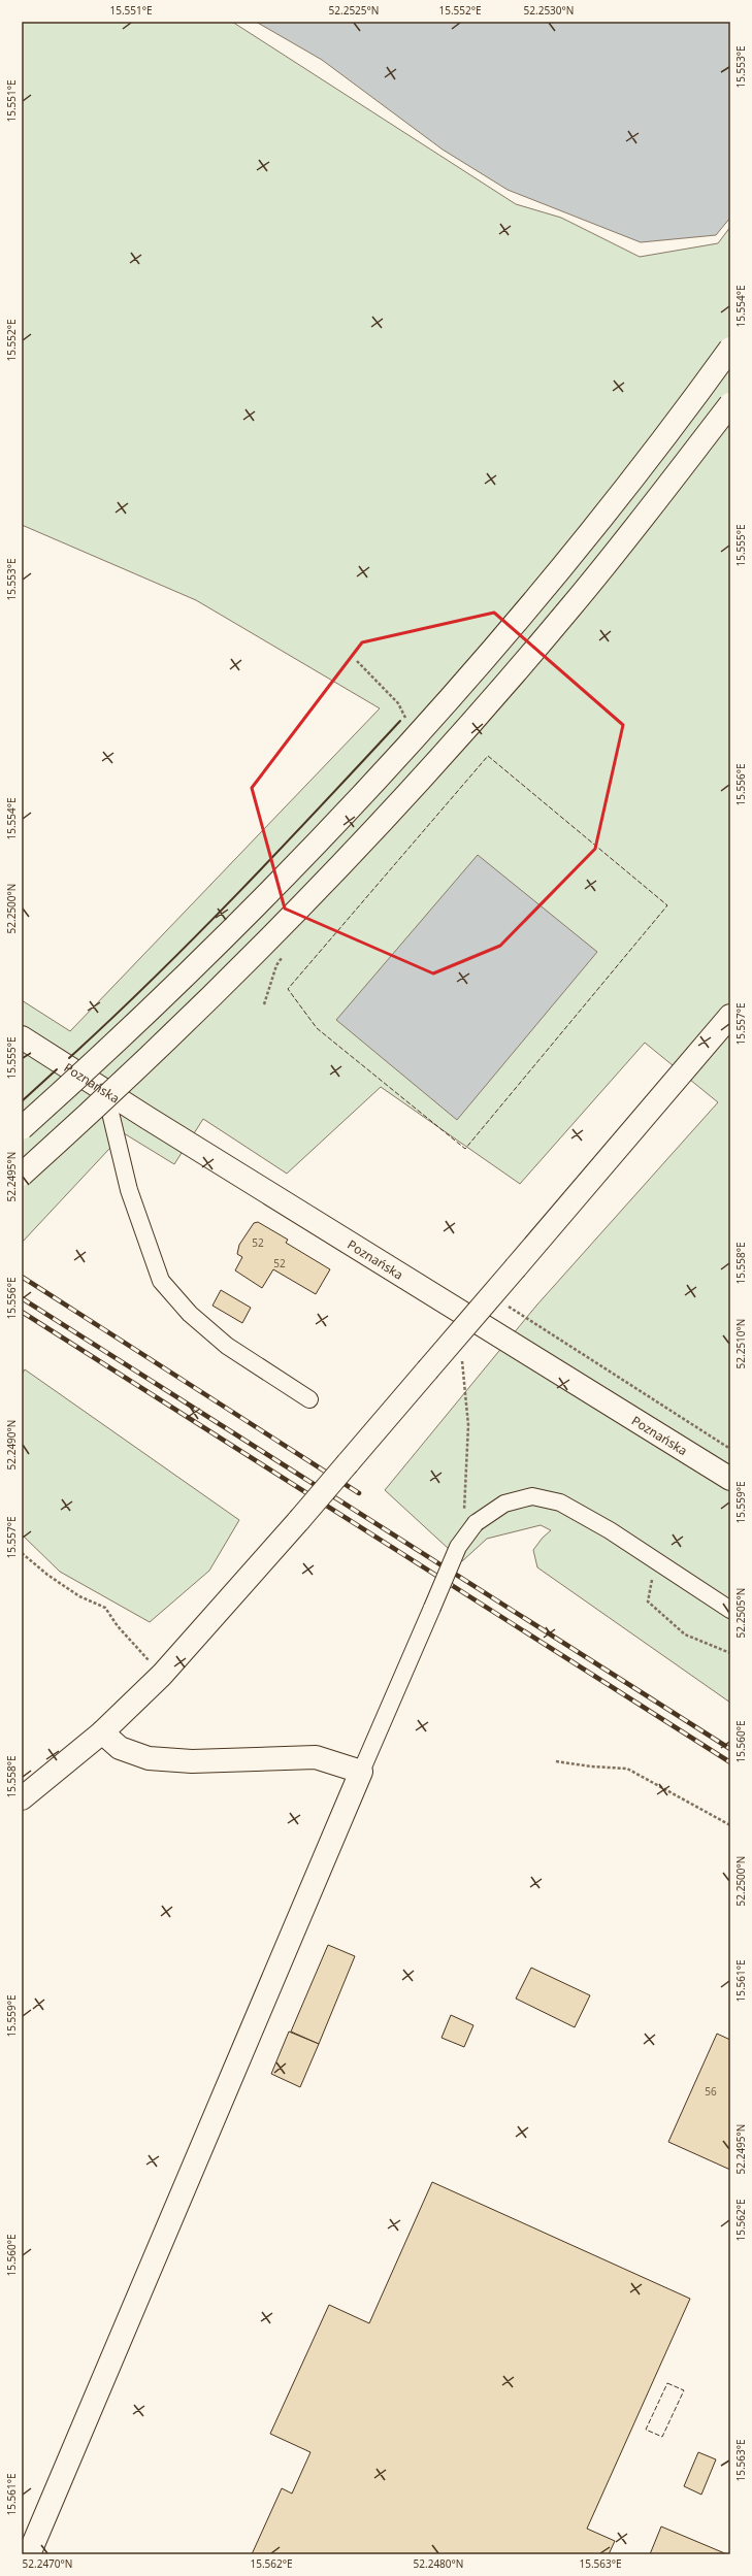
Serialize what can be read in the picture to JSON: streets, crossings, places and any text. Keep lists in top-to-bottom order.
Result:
{
  "streets": {
    "main road": ["Poznańska"]
  },
  "house_numbers": ["52", "52", "56"],
  "coordinates": [
    "15.551°E",
    "52.2525°N",
    "15.552°E",
    "52.2530°N",
    "15.553°E",
    "15.554°E",
    "15.555°E",
    "15.556°E",
    "52.2500°N",
    "15.557°E",
    "52.2495°N",
    "15.558°E",
    "52.2510°N",
    "52.2490°N",
    "15.559°E",
    "52.2505°N",
    "15.560°E",
    "15.561°E",
    "15.562°E",
    "15.563°E",
    "52.2470°N",
    "52.2480°N"
  ]
}
